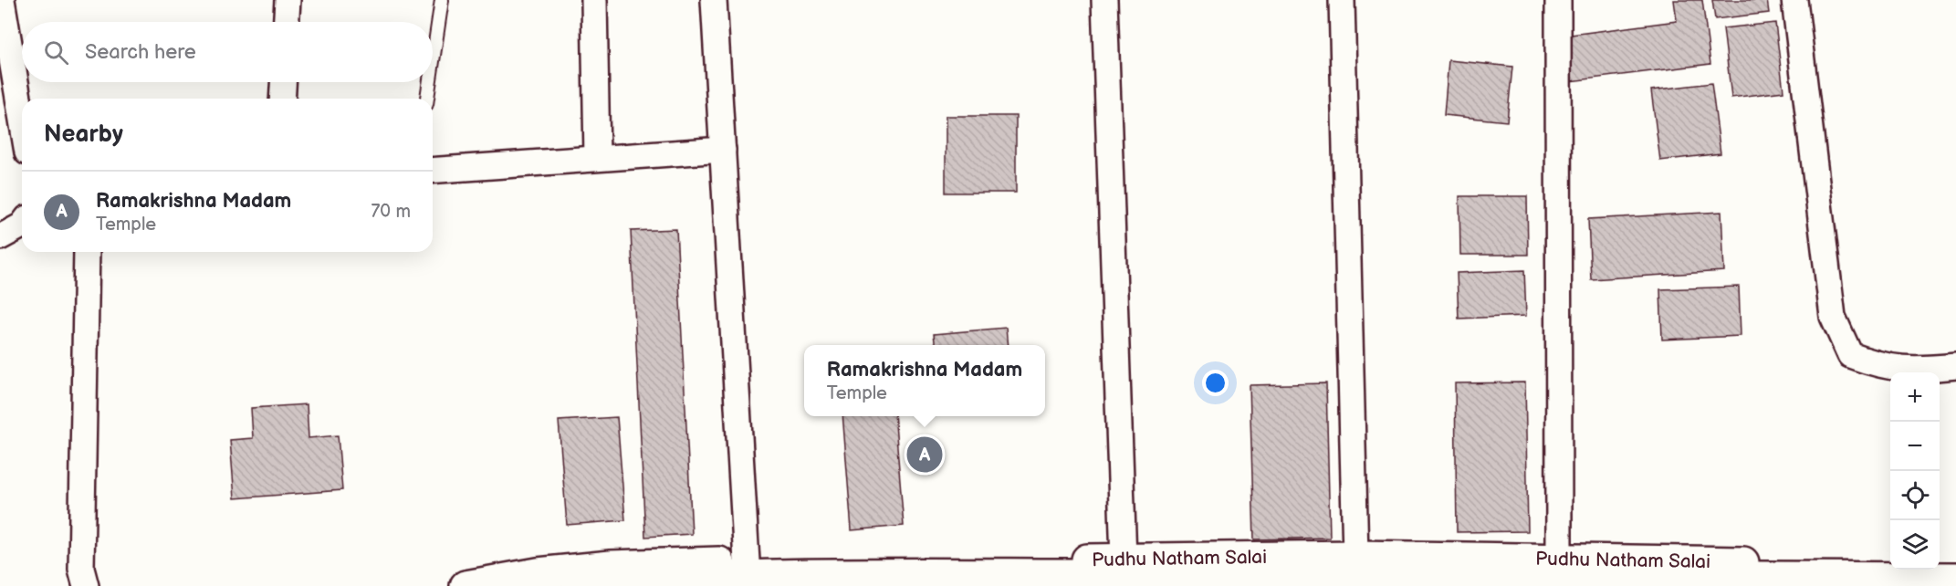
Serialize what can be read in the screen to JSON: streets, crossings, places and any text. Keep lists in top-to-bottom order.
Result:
{
  "streets": {
    "main road": ["Pudhu Natham Salai"]
  },
  "page": {
    "search": "Search here",
    "heading": "Nearby",
    "list": [
      {
        "mark": "A",
        "name": "Ramakrishna Madam",
        "note": "Temple",
        "value": "70 m"
      }
    ],
    "popup": ["Ramakrishna Madam", "Temple"],
    "map_buttons": ["+", "−"],
    "pins": "A"
  }
}
